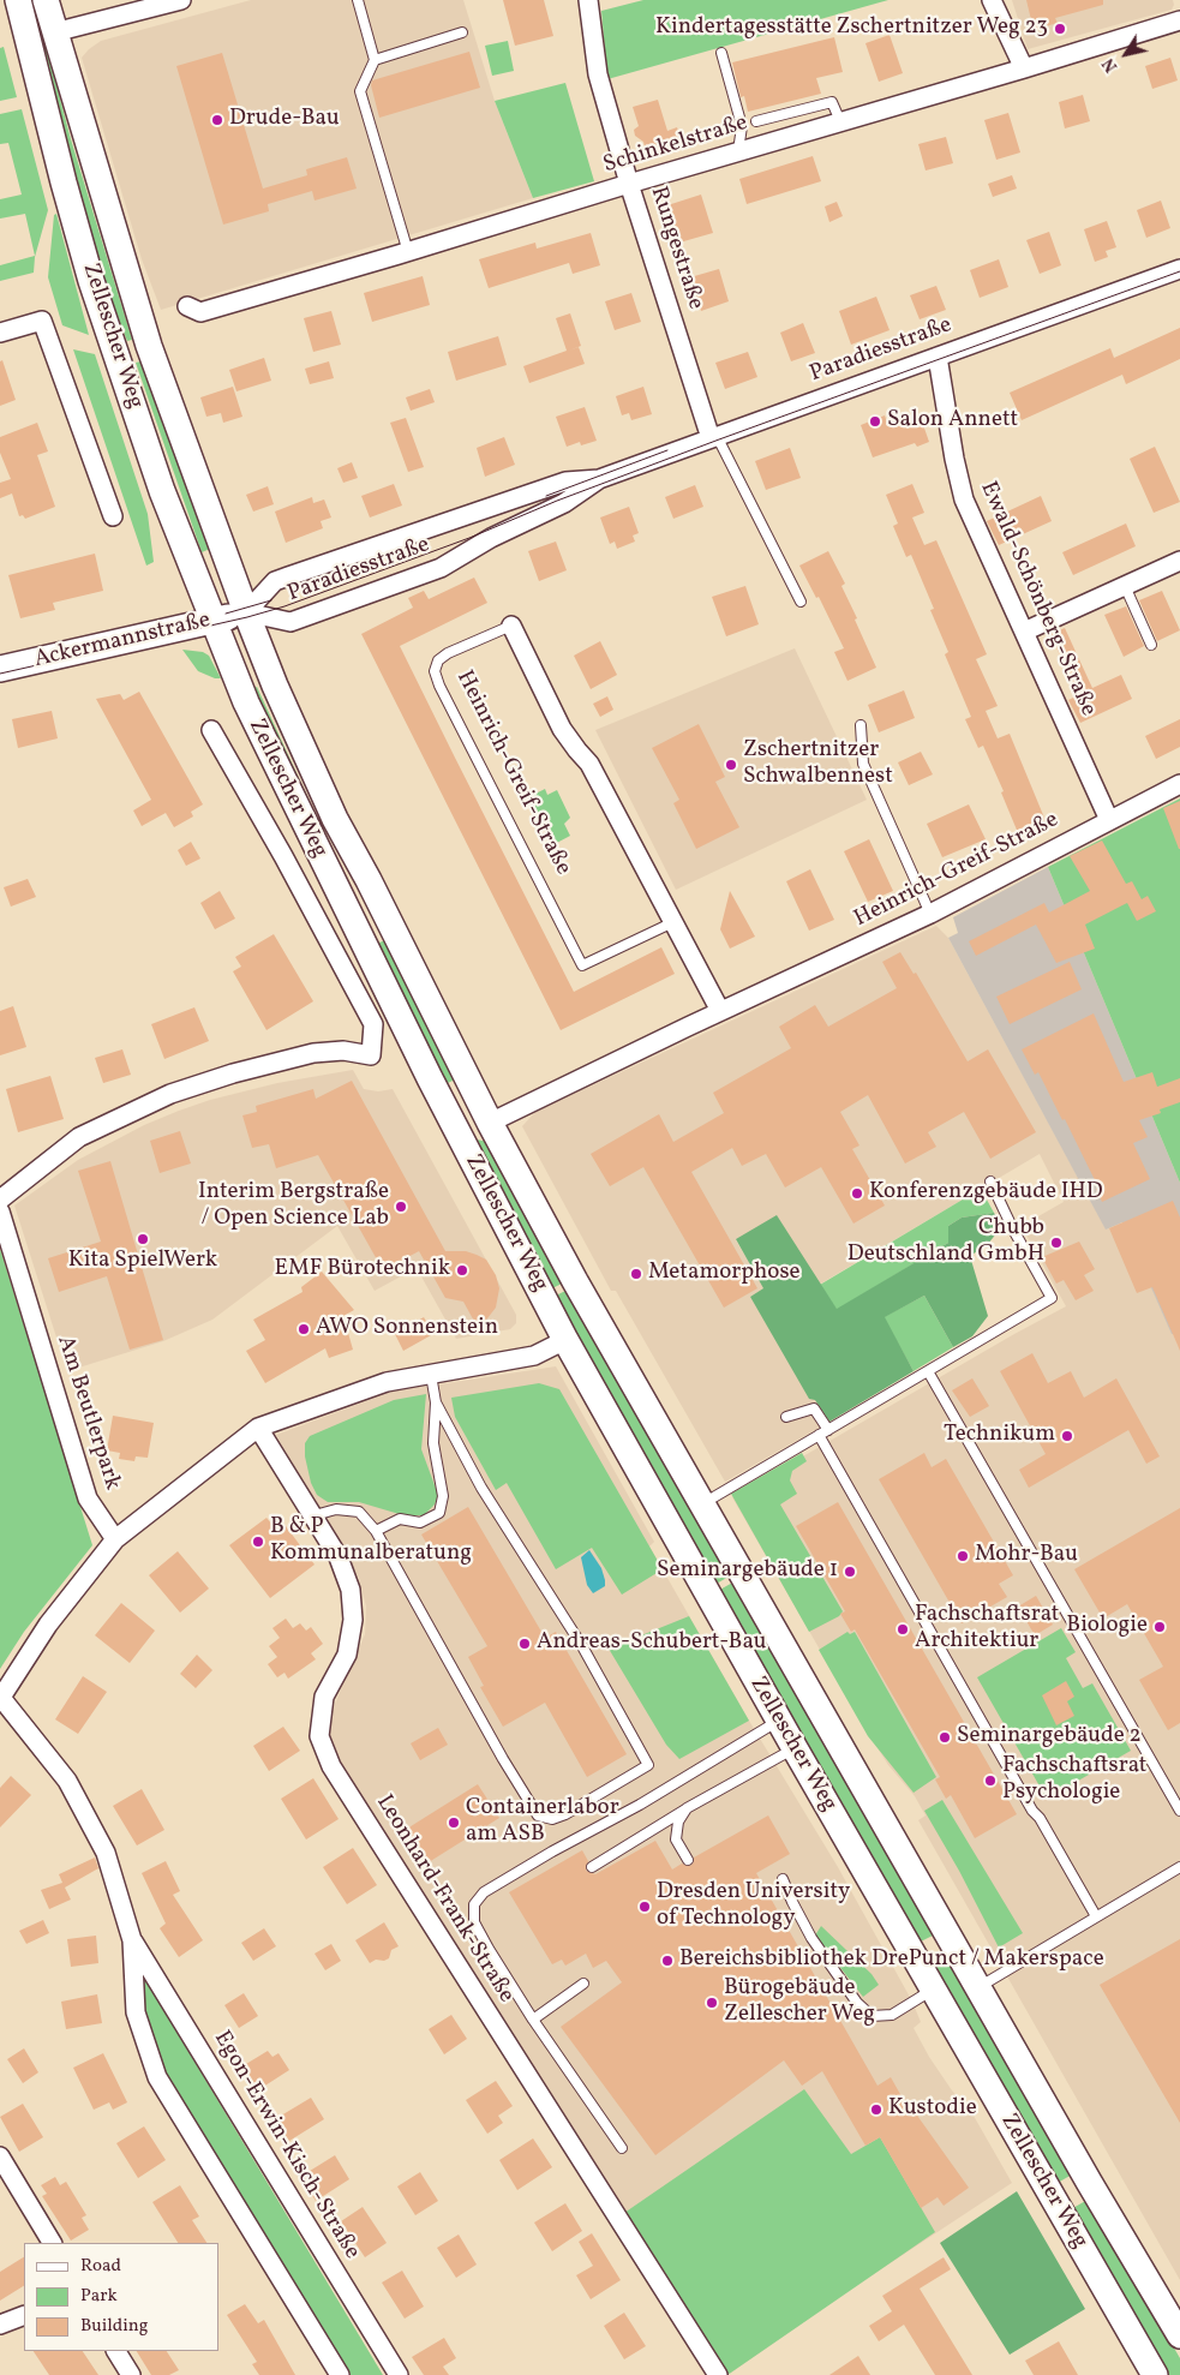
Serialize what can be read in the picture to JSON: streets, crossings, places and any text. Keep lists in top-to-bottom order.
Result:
{
  "streets": {
    "main road": ["Zellescher Weg", "Ackermannstraße"],
    "street": [
      "Schinkelstraße",
      "Rungestraße",
      "Paradiesstraße",
      "Ewald-Schönberg-Straße",
      "Heinrich-Greif-Straße",
      "Am Beutlerpark",
      "Leonhard-Frank-Straße",
      "Egon-Erwin-Kisch-Straße"
    ]
  },
  "crossings": [
    ["Schinkelstraße", "Rungestraße"],
    ["Rungestraße", "Paradiesstraße"],
    ["Zellescher Weg", "Paradiesstraße"],
    ["Zellescher Weg", "Ackermannstraße"],
    ["Zellescher Weg", "Heinrich-Greif-Straße"],
    ["Paradiesstraße", "Ewald-Schönberg-Straße"],
    ["Paradiesstraße", "Ackermannstraße"],
    ["Ewald-Schönberg-Straße", "Heinrich-Greif-Straße"]
  ],
  "places": [
    "Kindertagesstätte Zschertnitzer Weg 23",
    "Drude-Bau",
    "Salon Annett",
    "Zschertnitzer Schwalbennest",
    "Konferenzgebäude IHD",
    "Interim Bergstraße / Open Science Lab",
    "Kita SpielWerk",
    "Chubb Deutschland GmbH",
    "EMF Bürotechnik",
    "Metamorphose",
    "AWO Sonnenstein",
    "Technikum",
    "B & P Kommunalberatung",
    "Mohr-Bau",
    "Seminargebäude 1",
    "Biologie",
    "Fachschaftsrat Architektiur",
    "Andreas-Schubert-Bau",
    "Seminargebäude 2",
    "Fachschaftsrat Psychologie",
    "Containerlabor am ASB",
    "Dresden University of Technology",
    "Bereichsbibliothek DrePunct / Makerspace",
    "Bürogebäude Zellescher Weg",
    "Kustodie"
  ],
  "legend": ["Road", "Park", "Building"],
  "north": "bottom left"
}
